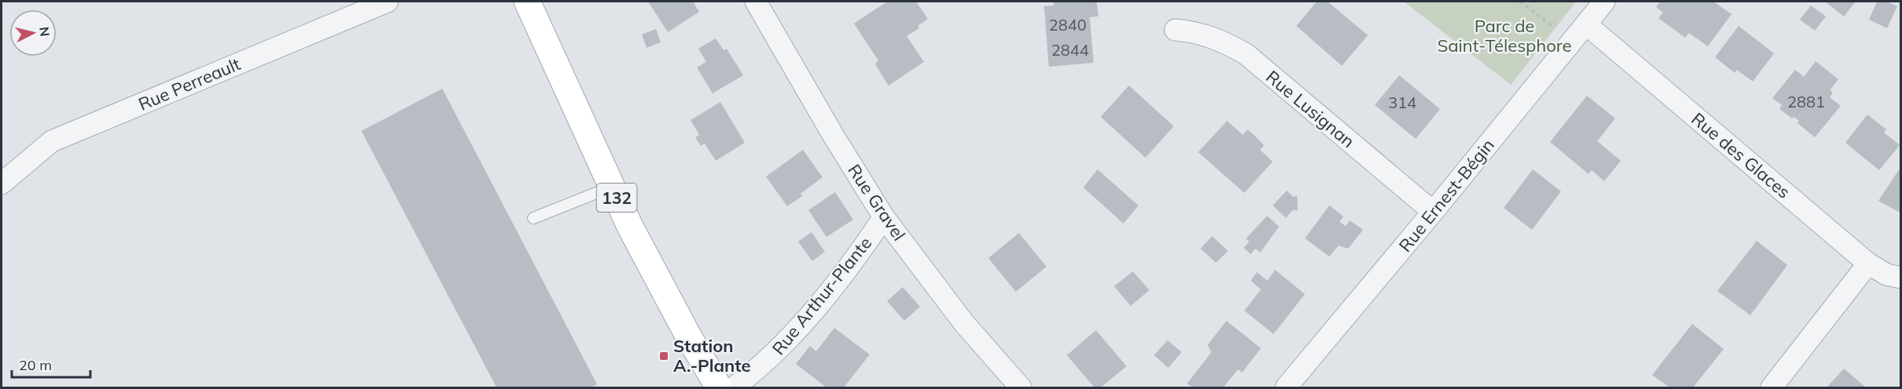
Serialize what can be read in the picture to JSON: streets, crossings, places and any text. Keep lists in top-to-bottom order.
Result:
{
  "streets": {
    "main road": ["132"],
    "street": [
      "Rue Perreault",
      "Rue Lusignan",
      "Rue des Glaces",
      "Rue Ernest-Bégin",
      "Rue Gravel",
      "Rue Arthur-Plante"
    ]
  },
  "crossings": [
    ["Rue Lusignan", "Rue Ernest-Bégin"],
    ["Rue des Glaces", "Rue Ernest-Bégin"],
    ["Rue Gravel", "Rue Arthur-Plante"]
  ],
  "parks": ["Parc de Saint-Télesphore"],
  "places": {
    "transit": ["Station A.-Plante"]
  },
  "house_numbers": [
    "2840",
    "2844",
    "2881",
    "314"
  ],
  "scale_bar": "20 m",
  "north": "right"
}
